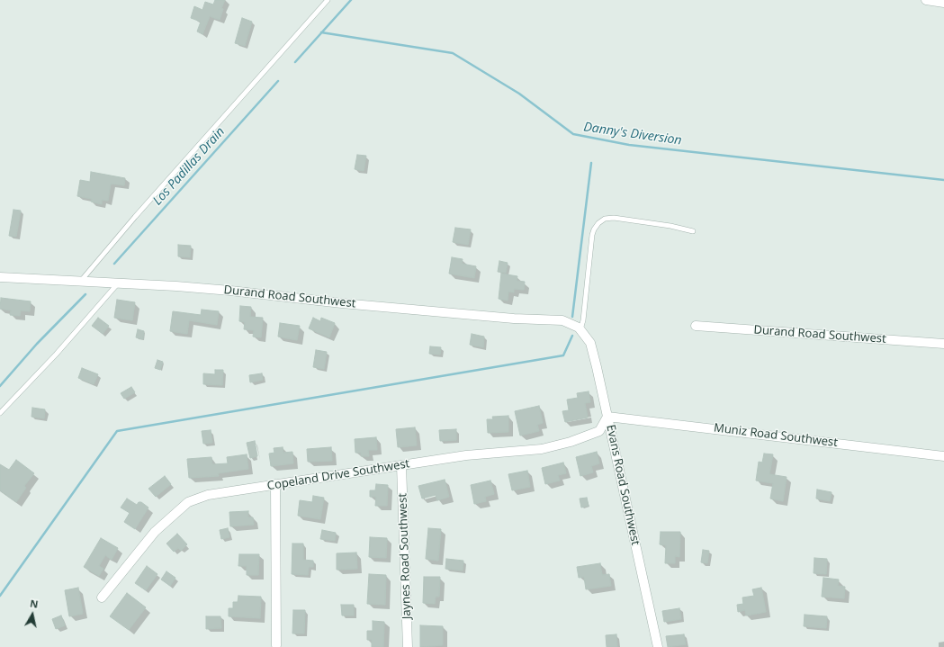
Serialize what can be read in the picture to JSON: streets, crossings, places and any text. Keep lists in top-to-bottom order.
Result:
{
  "streets": {
    "street": [
      "Durand Road Southwest",
      "Muniz Road Southwest",
      "Copeland Drive Southwest",
      "Evans Road Southwest",
      "Jaynes Road Southwest"
    ]
  },
  "crossings": [
    ["Durand Road Southwest", "Evans Road Southwest"],
    ["Muniz Road Southwest", "Copeland Drive Southwest"],
    ["Muniz Road Southwest", "Evans Road Southwest"],
    ["Copeland Drive Southwest", "Evans Road Southwest"],
    ["Copeland Drive Southwest", "Jaynes Road Southwest"]
  ],
  "water": ["Danny's Diversion", "Los Padillas Drain"],
  "north": "top"
}
